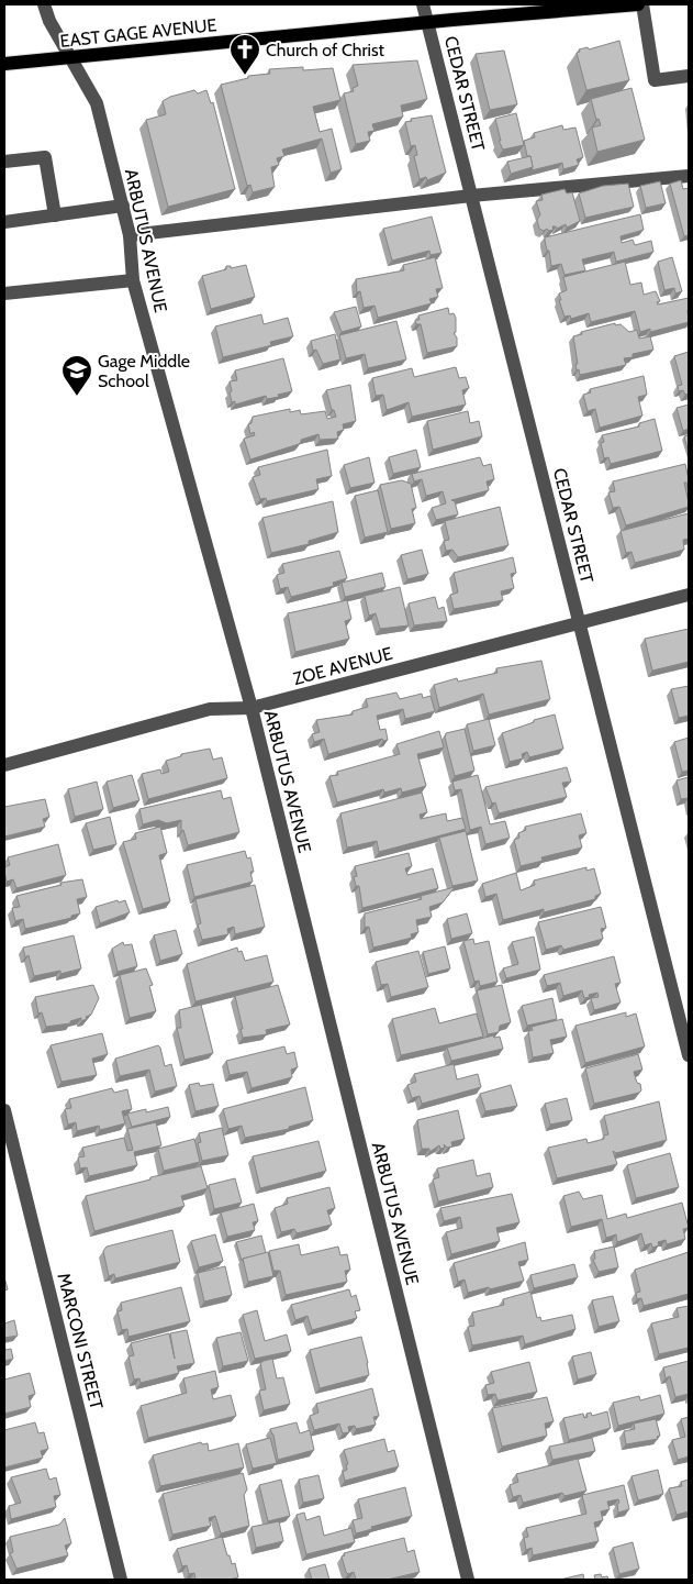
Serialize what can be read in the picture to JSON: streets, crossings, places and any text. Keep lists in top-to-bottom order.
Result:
{
  "streets": {
    "main road": ["EAST GAGE AVENUE"],
    "street": [
      "CEDAR STREET",
      "ARBUTUS AVENUE",
      "ZOE AVENUE",
      "MARCONI STREET"
    ]
  },
  "crossings": [
    ["EAST GAGE AVENUE", "CEDAR STREET"],
    ["EAST GAGE AVENUE", "ARBUTUS AVENUE"],
    ["CEDAR STREET", "ZOE AVENUE"],
    ["ARBUTUS AVENUE", "ZOE AVENUE"]
  ],
  "places": {
    "church": ["Church of Christ"],
    "school or university": ["Gage Middle School"]
  }
}
